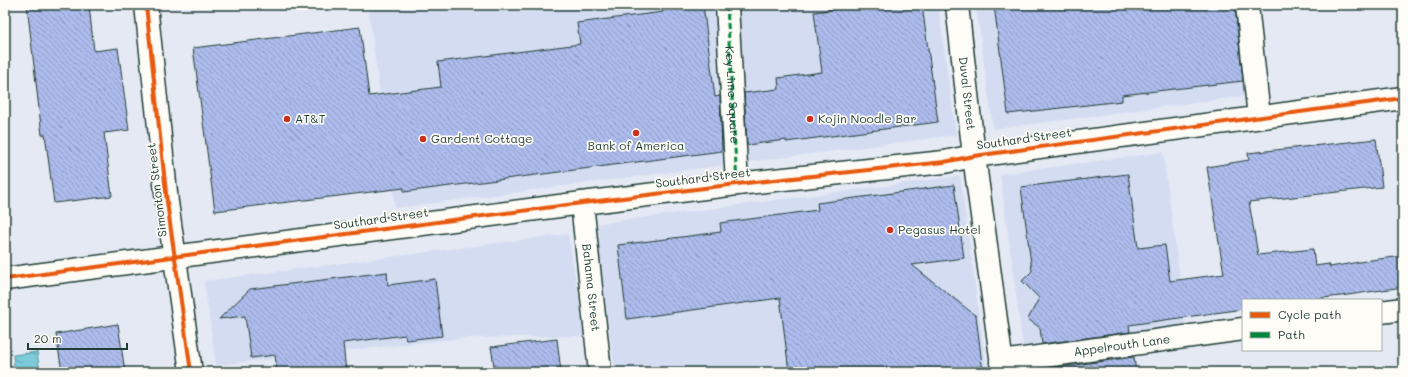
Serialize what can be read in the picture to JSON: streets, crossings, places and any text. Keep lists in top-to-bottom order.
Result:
{
  "streets": {
    "street": [
      "Duval Street",
      "Key Lime Square",
      "Southard Street",
      "Simonton Street",
      "Bahama Street",
      "Appelrouth Lane"
    ]
  },
  "crossings": [
    ["Duval Street", "Southard Street"],
    ["Duval Street", "Appelrouth Lane"],
    ["Key Lime Square", "Southard Street"],
    ["Southard Street", "Simonton Street"],
    ["Southard Street", "Bahama Street"]
  ],
  "places": [
    "AT&T",
    "Kojin Noodle Bar",
    "Bank of America",
    "Gardent Cottage",
    "Pegasus Hotel"
  ],
  "legend": ["Cycle path", "Path"],
  "scale_bar": "20 m"
}
